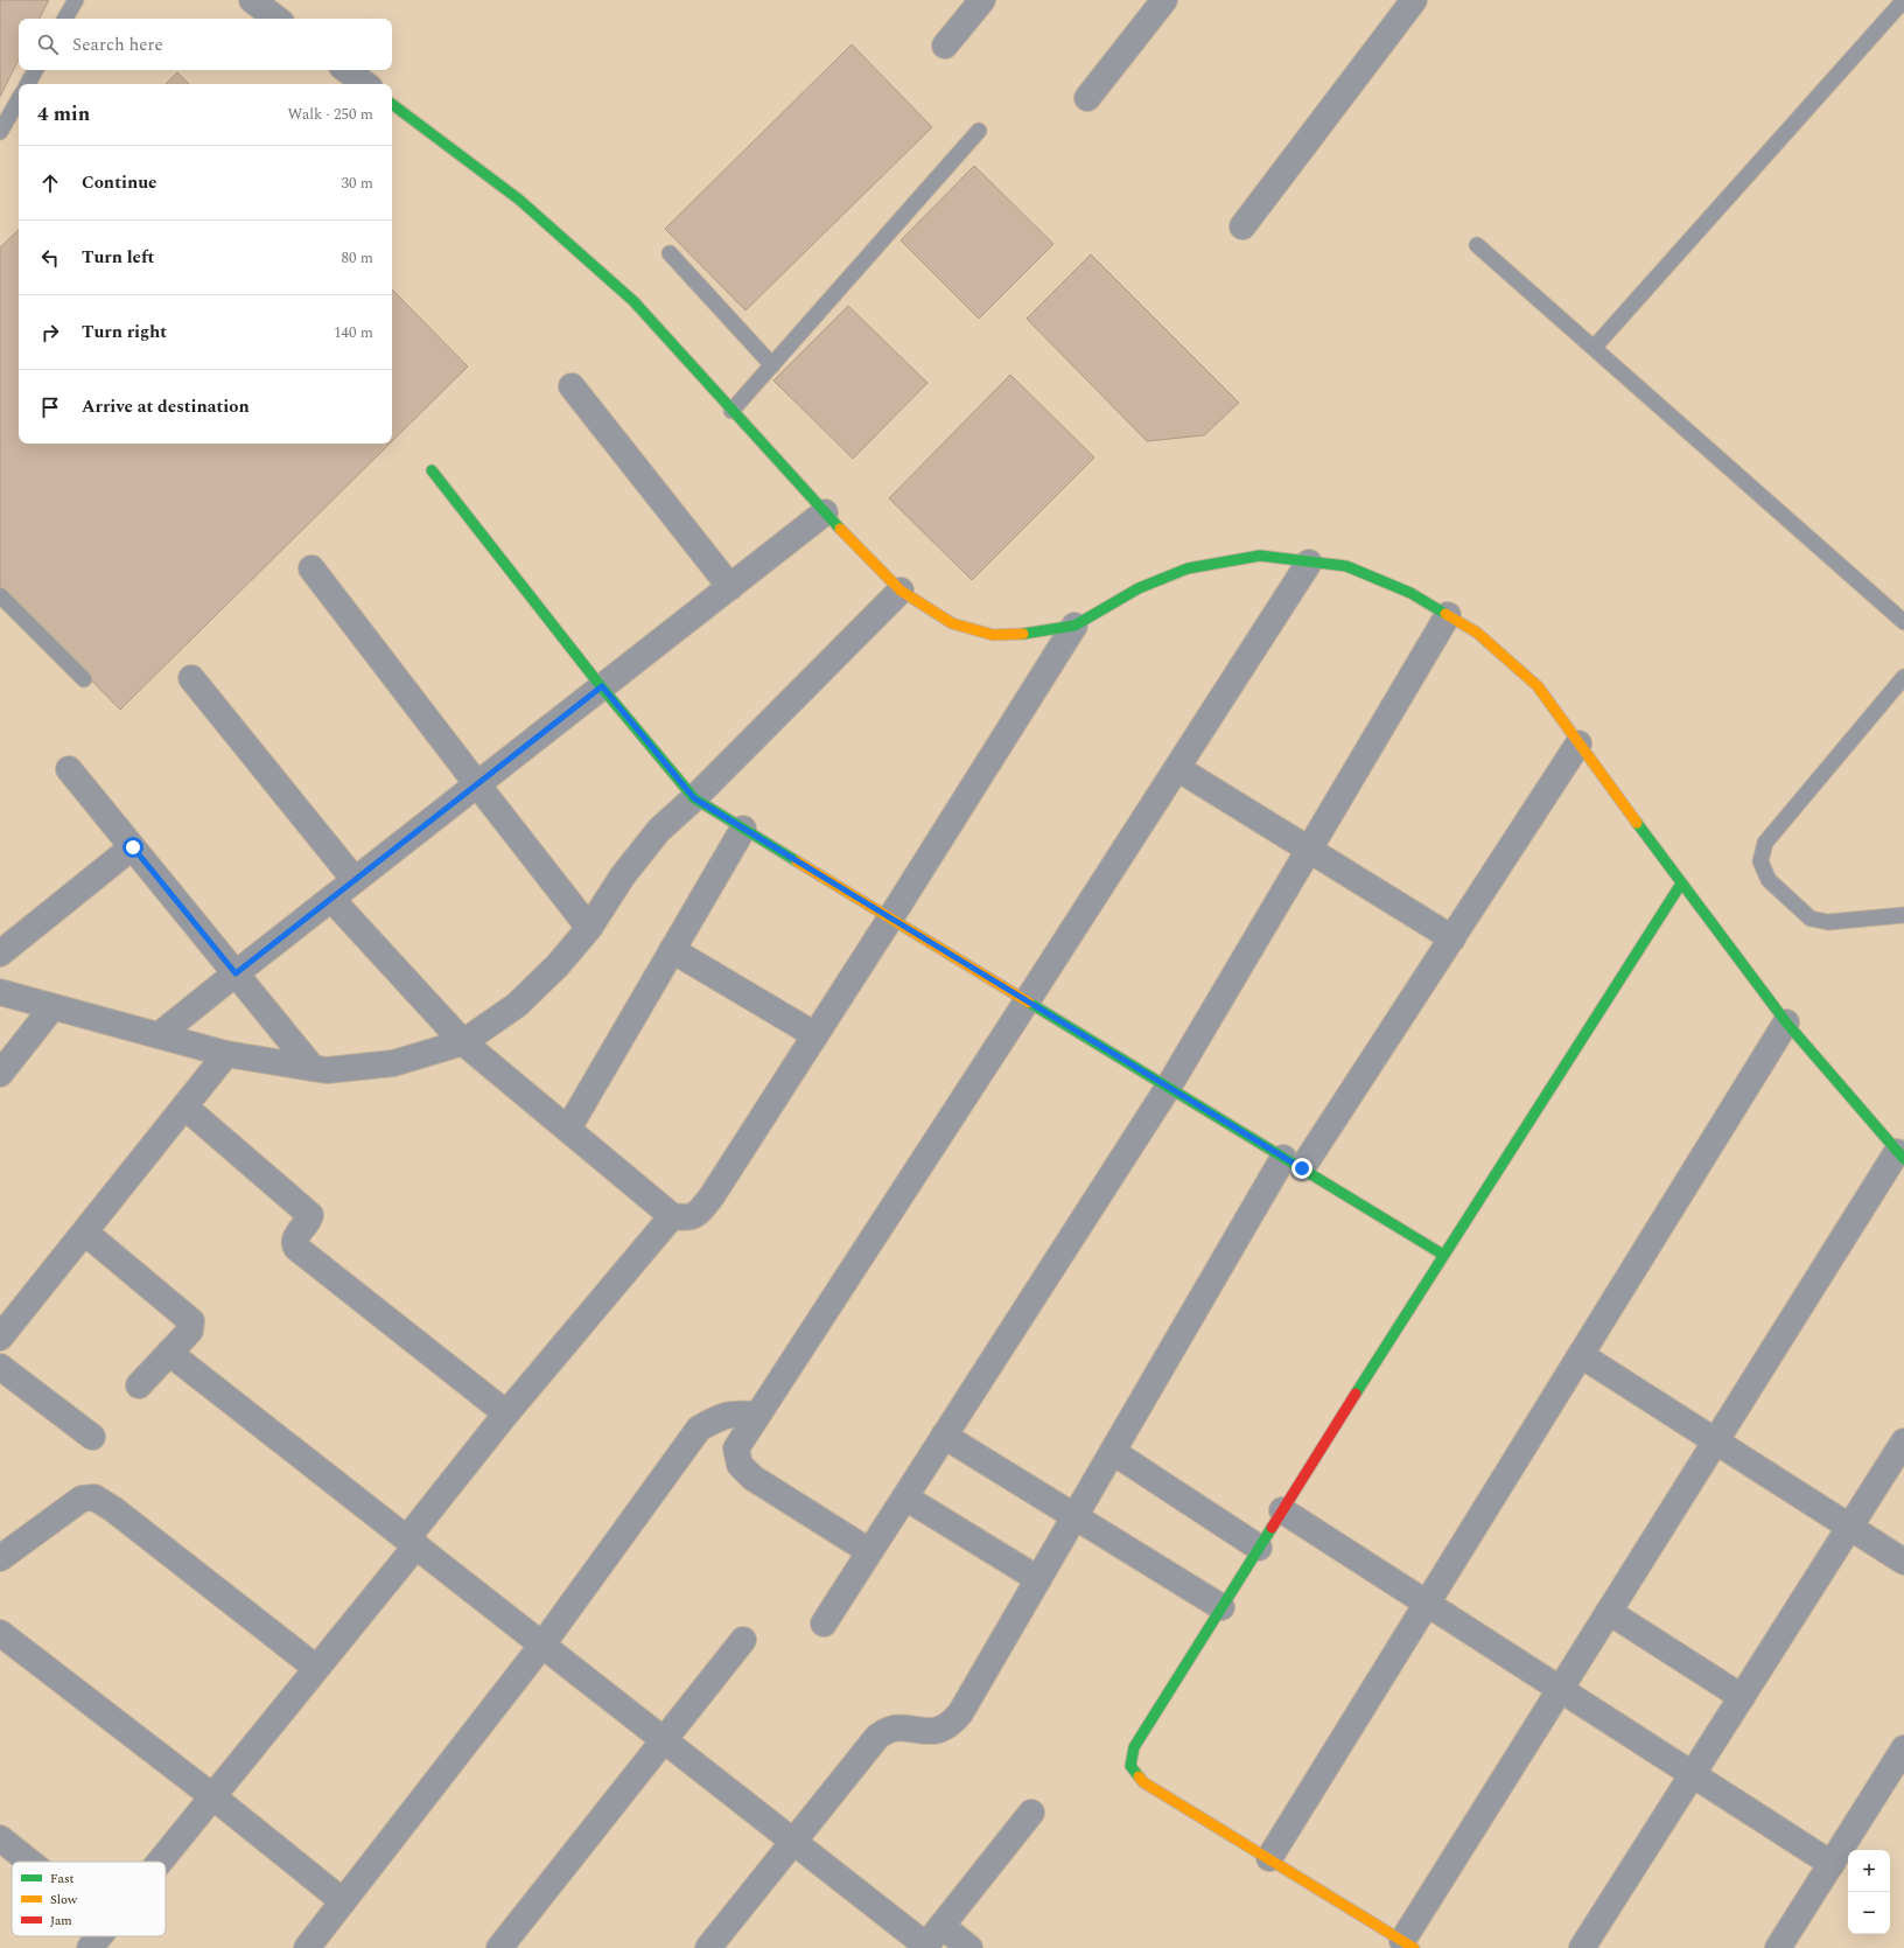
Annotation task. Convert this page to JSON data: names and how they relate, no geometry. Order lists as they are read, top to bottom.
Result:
{
  "legend": ["Fast", "Slow", "Jam"],
  "page": {
    "search": "Search here",
    "heading": ["4 min", "Walk · 250 m"],
    "list": [
      ["Continue", "30 m"],
      ["Turn left", "80 m"],
      ["Turn right", "140 m"],
      "Arrive at destination"
    ],
    "map_buttons": ["+", "−"]
  }
}
